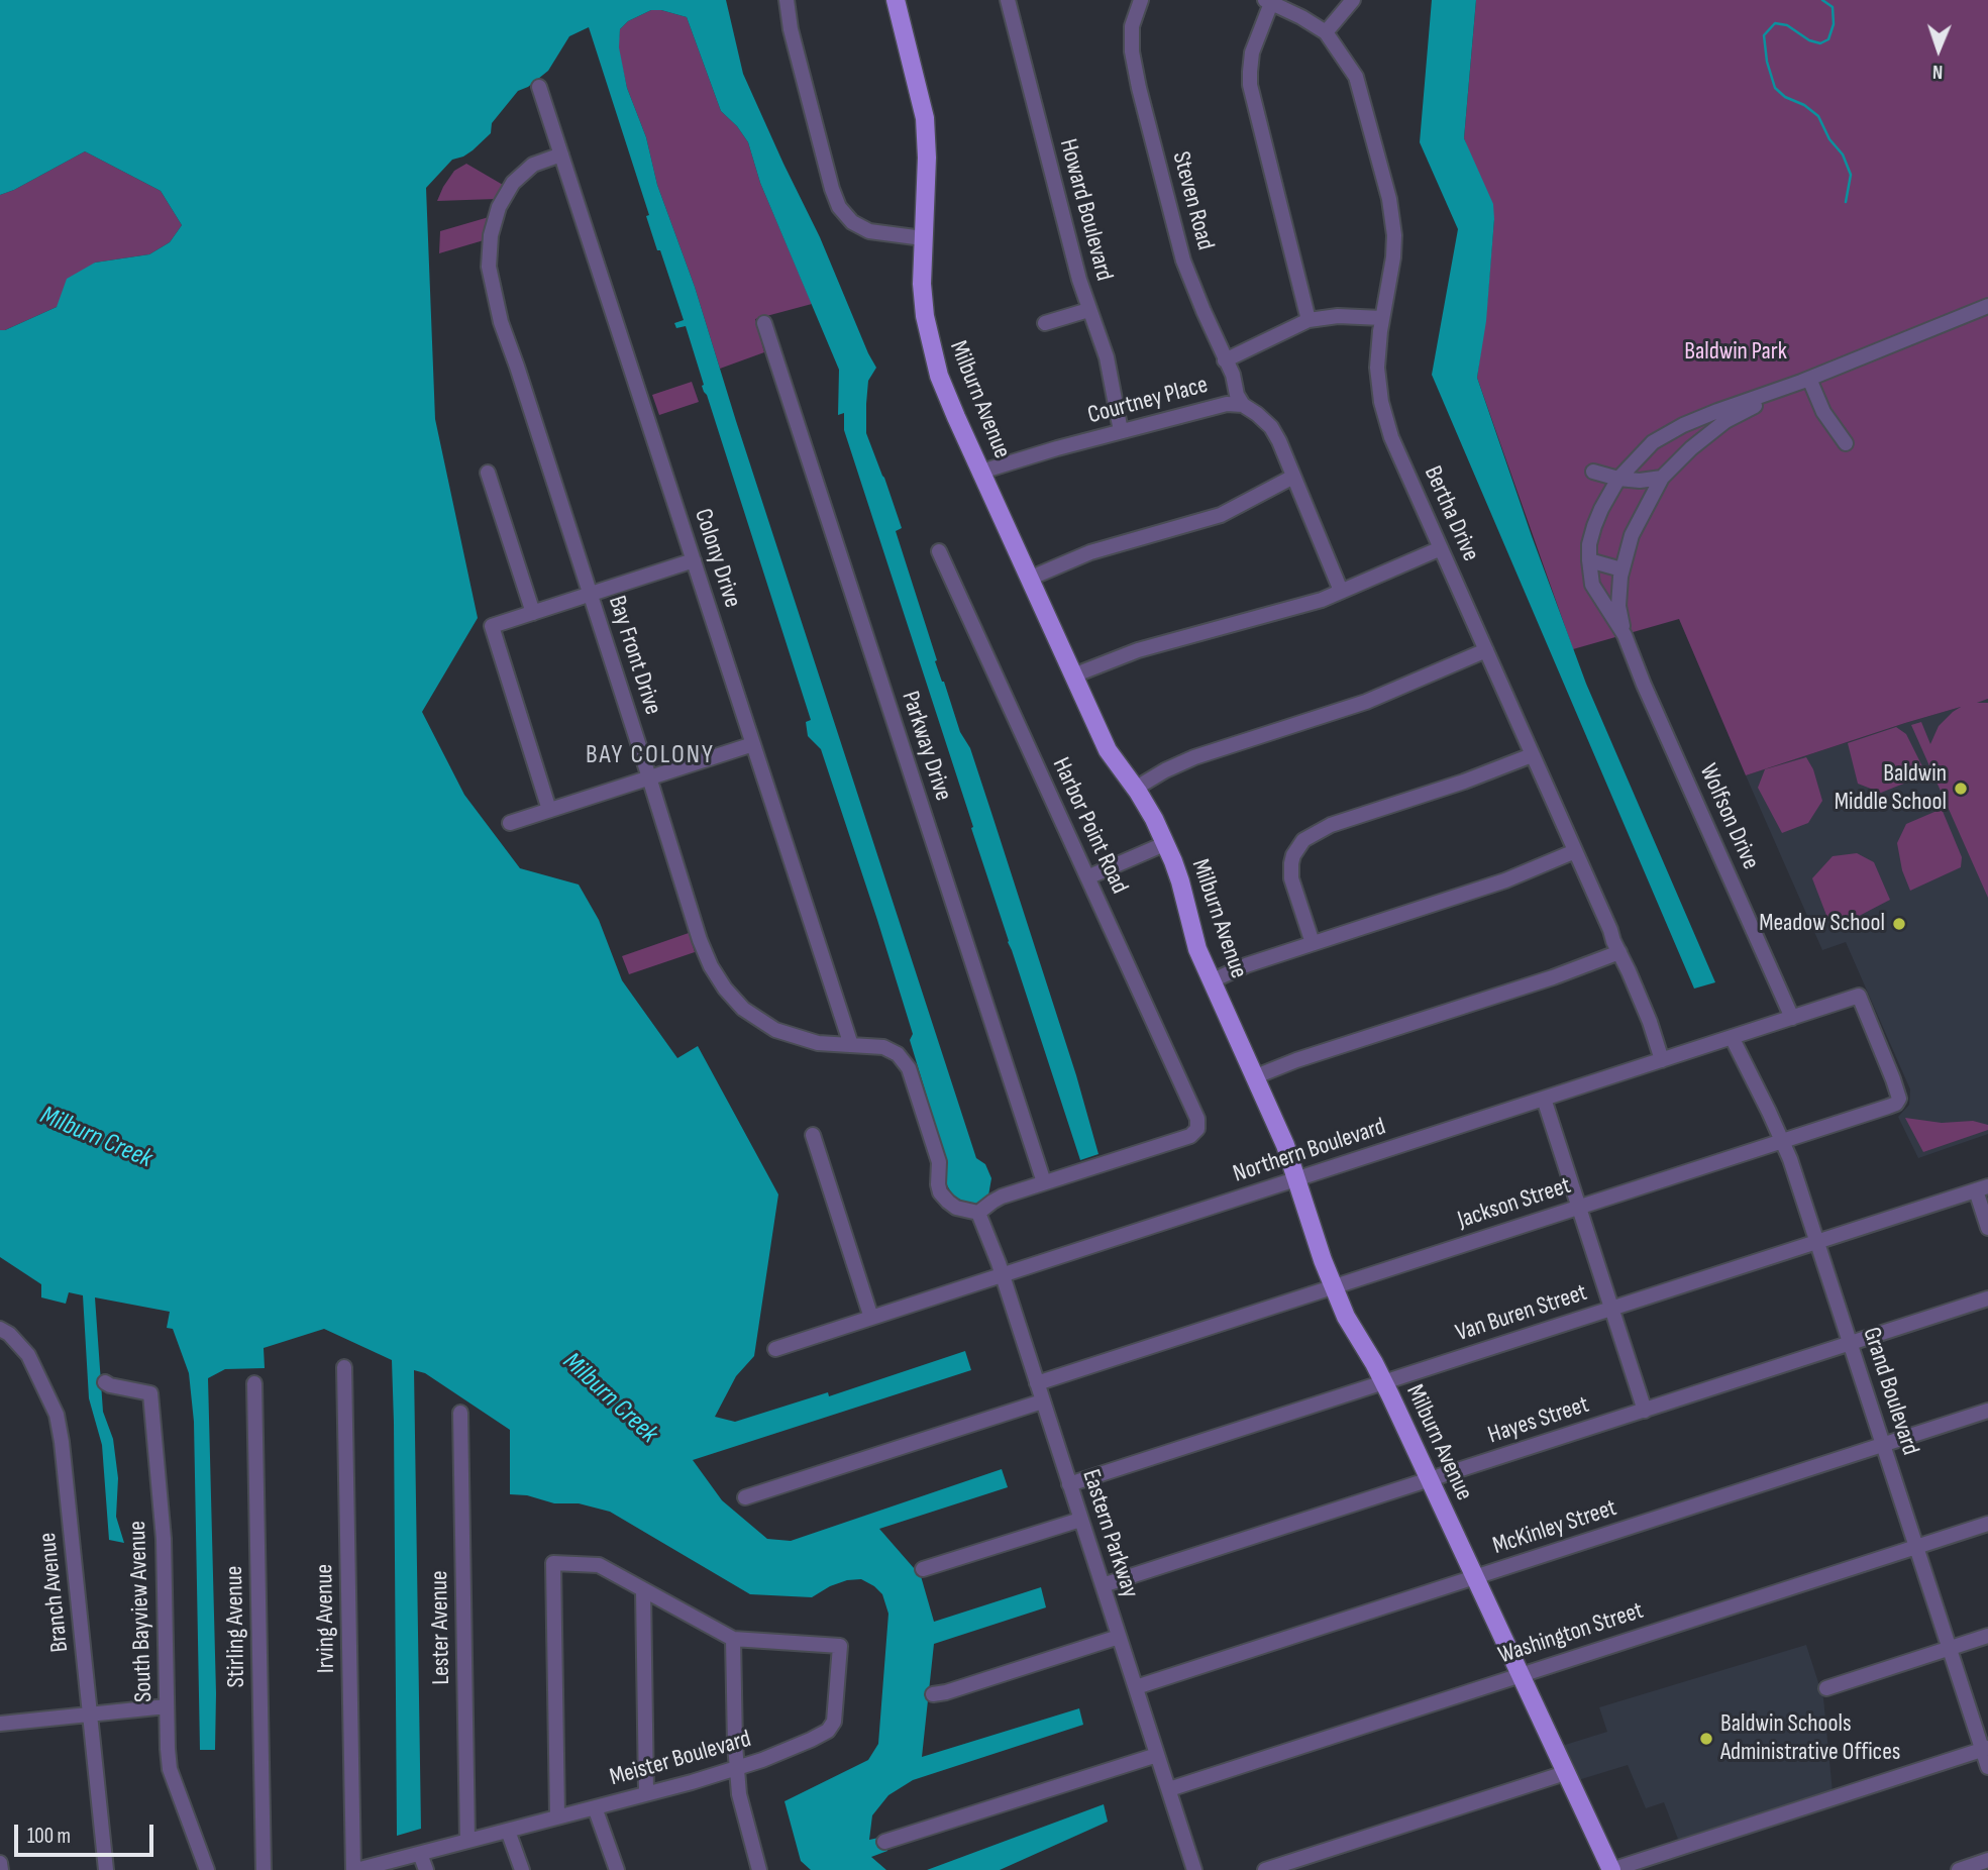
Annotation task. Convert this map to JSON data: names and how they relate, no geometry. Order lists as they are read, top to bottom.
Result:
{
  "streets": {
    "main road": ["Milburn Avenue"],
    "street": [
      "Steven Road",
      "Howard Boulevard",
      "Courtney Place",
      "Bertha Drive",
      "Colony Drive",
      "Bay Front Drive",
      "Parkway Drive",
      "Wolfson Drive",
      "Harbor Point Road",
      "Northern Boulevard",
      "Jackson Street",
      "Van Buren Street",
      "Grand Boulevard",
      "Hayes Street",
      "McKinley Street",
      "Eastern Parkway",
      "Branch Avenue",
      "South Bayview Avenue",
      "Irving Avenue",
      "Stirling Avenue",
      "Lester Avenue",
      "Washington Street",
      "Meister Boulevard"
    ]
  },
  "crossings": [
    ["Steven Road", "Courtney Place"],
    ["Howard Boulevard", "Courtney Place"],
    ["Milburn Avenue", "Courtney Place"],
    ["Milburn Avenue", "Northern Boulevard"],
    ["Milburn Avenue", "Jackson Street"],
    ["Milburn Avenue", "Van Buren Street"],
    ["Milburn Avenue", "Hayes Street"],
    ["Milburn Avenue", "McKinley Street"],
    ["Milburn Avenue", "Washington Street"],
    ["Bertha Drive", "Northern Boulevard"],
    ["Colony Drive", "Bay Front Drive"],
    ["Bay Front Drive", "Eastern Parkway"],
    ["Parkway Drive", "Harbor Point Road"],
    ["Wolfson Drive", "Northern Boulevard"],
    ["Northern Boulevard", "Jackson Street"],
    ["Northern Boulevard", "Grand Boulevard"],
    ["Northern Boulevard", "Eastern Parkway"],
    ["Jackson Street", "Grand Boulevard"],
    ["Jackson Street", "Eastern Parkway"],
    ["Van Buren Street", "Grand Boulevard"],
    ["Van Buren Street", "Eastern Parkway"],
    ["Grand Boulevard", "Hayes Street"],
    ["Grand Boulevard", "McKinley Street"],
    ["Grand Boulevard", "Washington Street"],
    ["Hayes Street", "Eastern Parkway"],
    ["McKinley Street", "Eastern Parkway"],
    ["Eastern Parkway", "Washington Street"],
    ["Irving Avenue", "Meister Boulevard"],
    ["Lester Avenue", "Meister Boulevard"]
  ],
  "districts": ["BAY COLONY"],
  "water": ["Milburn Creek"],
  "parks": ["Baldwin Park"],
  "places": ["Baldwin Middle School", "Meadow School", "Baldwin Schools Administrative Offices"],
  "scale_bar": "100 m",
  "north": "bottom"
}
